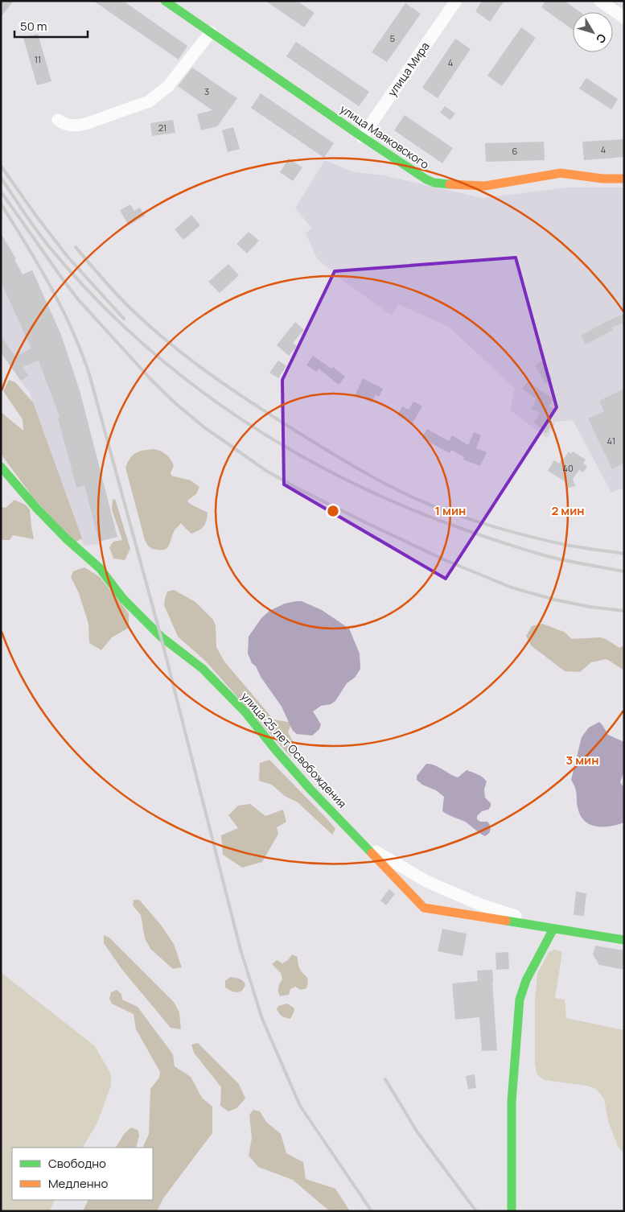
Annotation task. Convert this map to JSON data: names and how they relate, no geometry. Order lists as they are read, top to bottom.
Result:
{
  "streets": {
    "street": ["улица Мира", "улица Маяковского", "улица 25 лет Освобождения"]
  },
  "crossings": [
    ["улица Мира", "улица Маяковского"]
  ],
  "house_numbers": [
    "5",
    "11",
    "4",
    "3",
    "21",
    "4",
    "6",
    "41",
    "40"
  ],
  "legend": ["Свободно", "Медленно"],
  "scale_bar": "50 m",
  "north": "bottom right",
  "rings": ["1 мин", "2 мин", "3 мин"]
}
